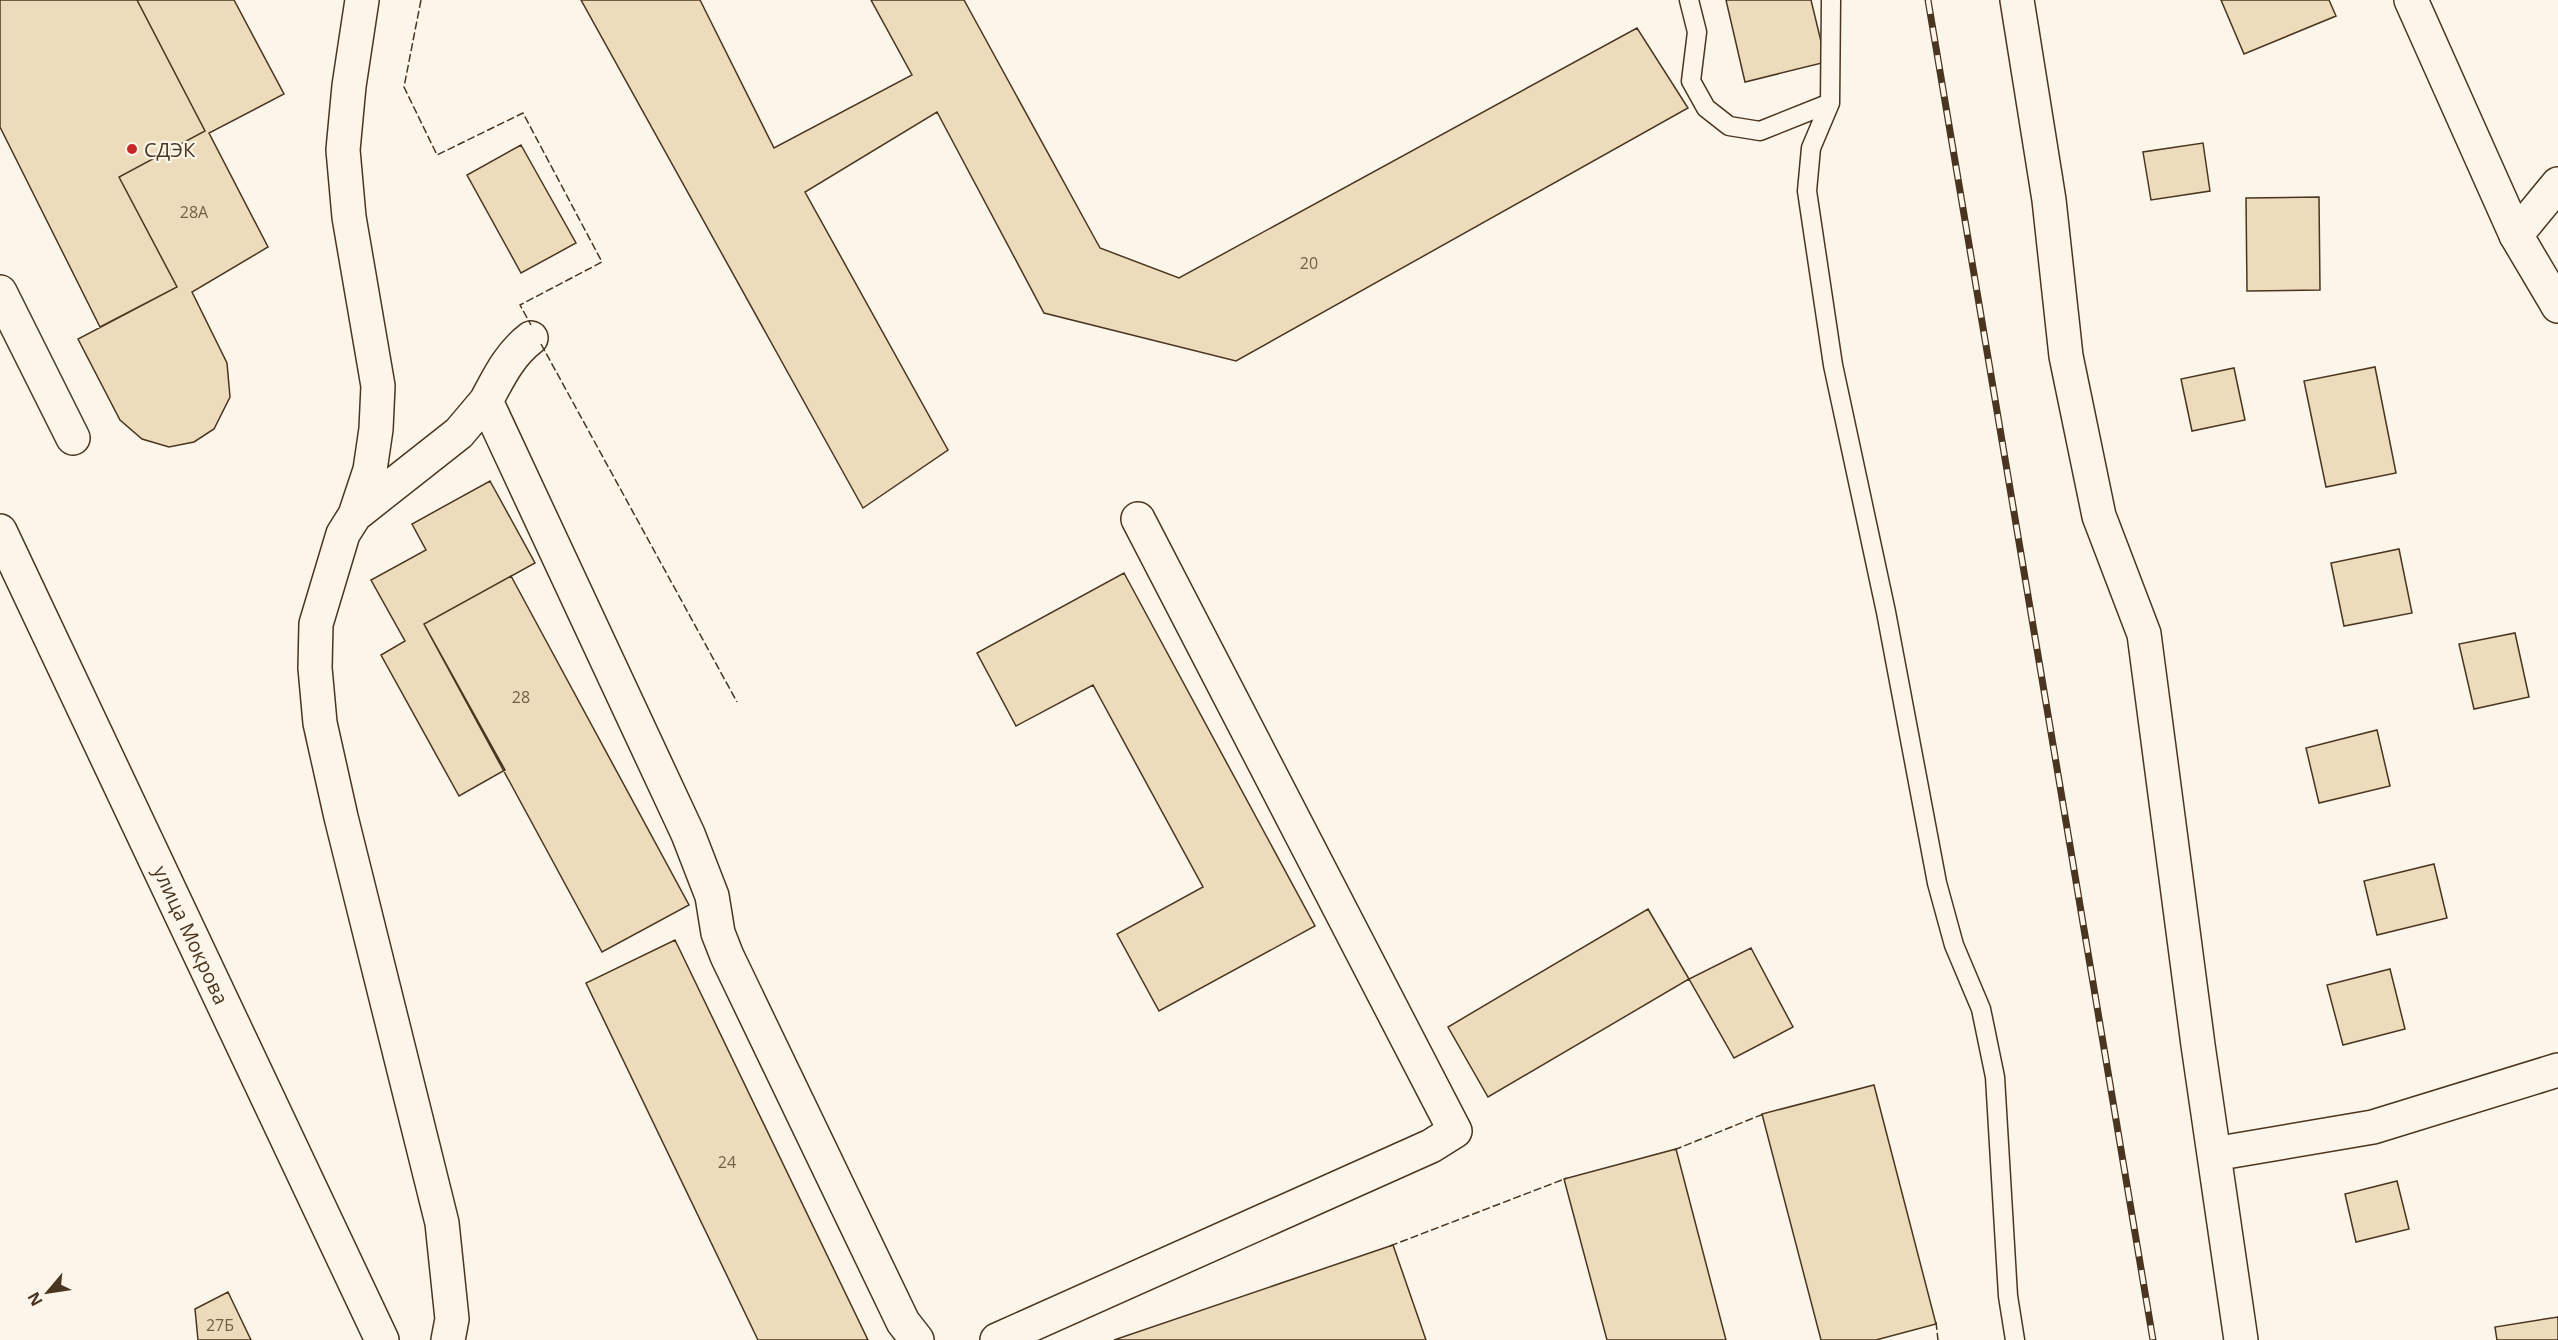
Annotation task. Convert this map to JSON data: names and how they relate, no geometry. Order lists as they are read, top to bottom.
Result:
{
  "streets": {
    "street": ["улица Мокрова"]
  },
  "places": ["СДЭК"],
  "house_numbers": [
    "28А",
    "20",
    "28",
    "24",
    "27Б"
  ],
  "north": "bottom left"
}
